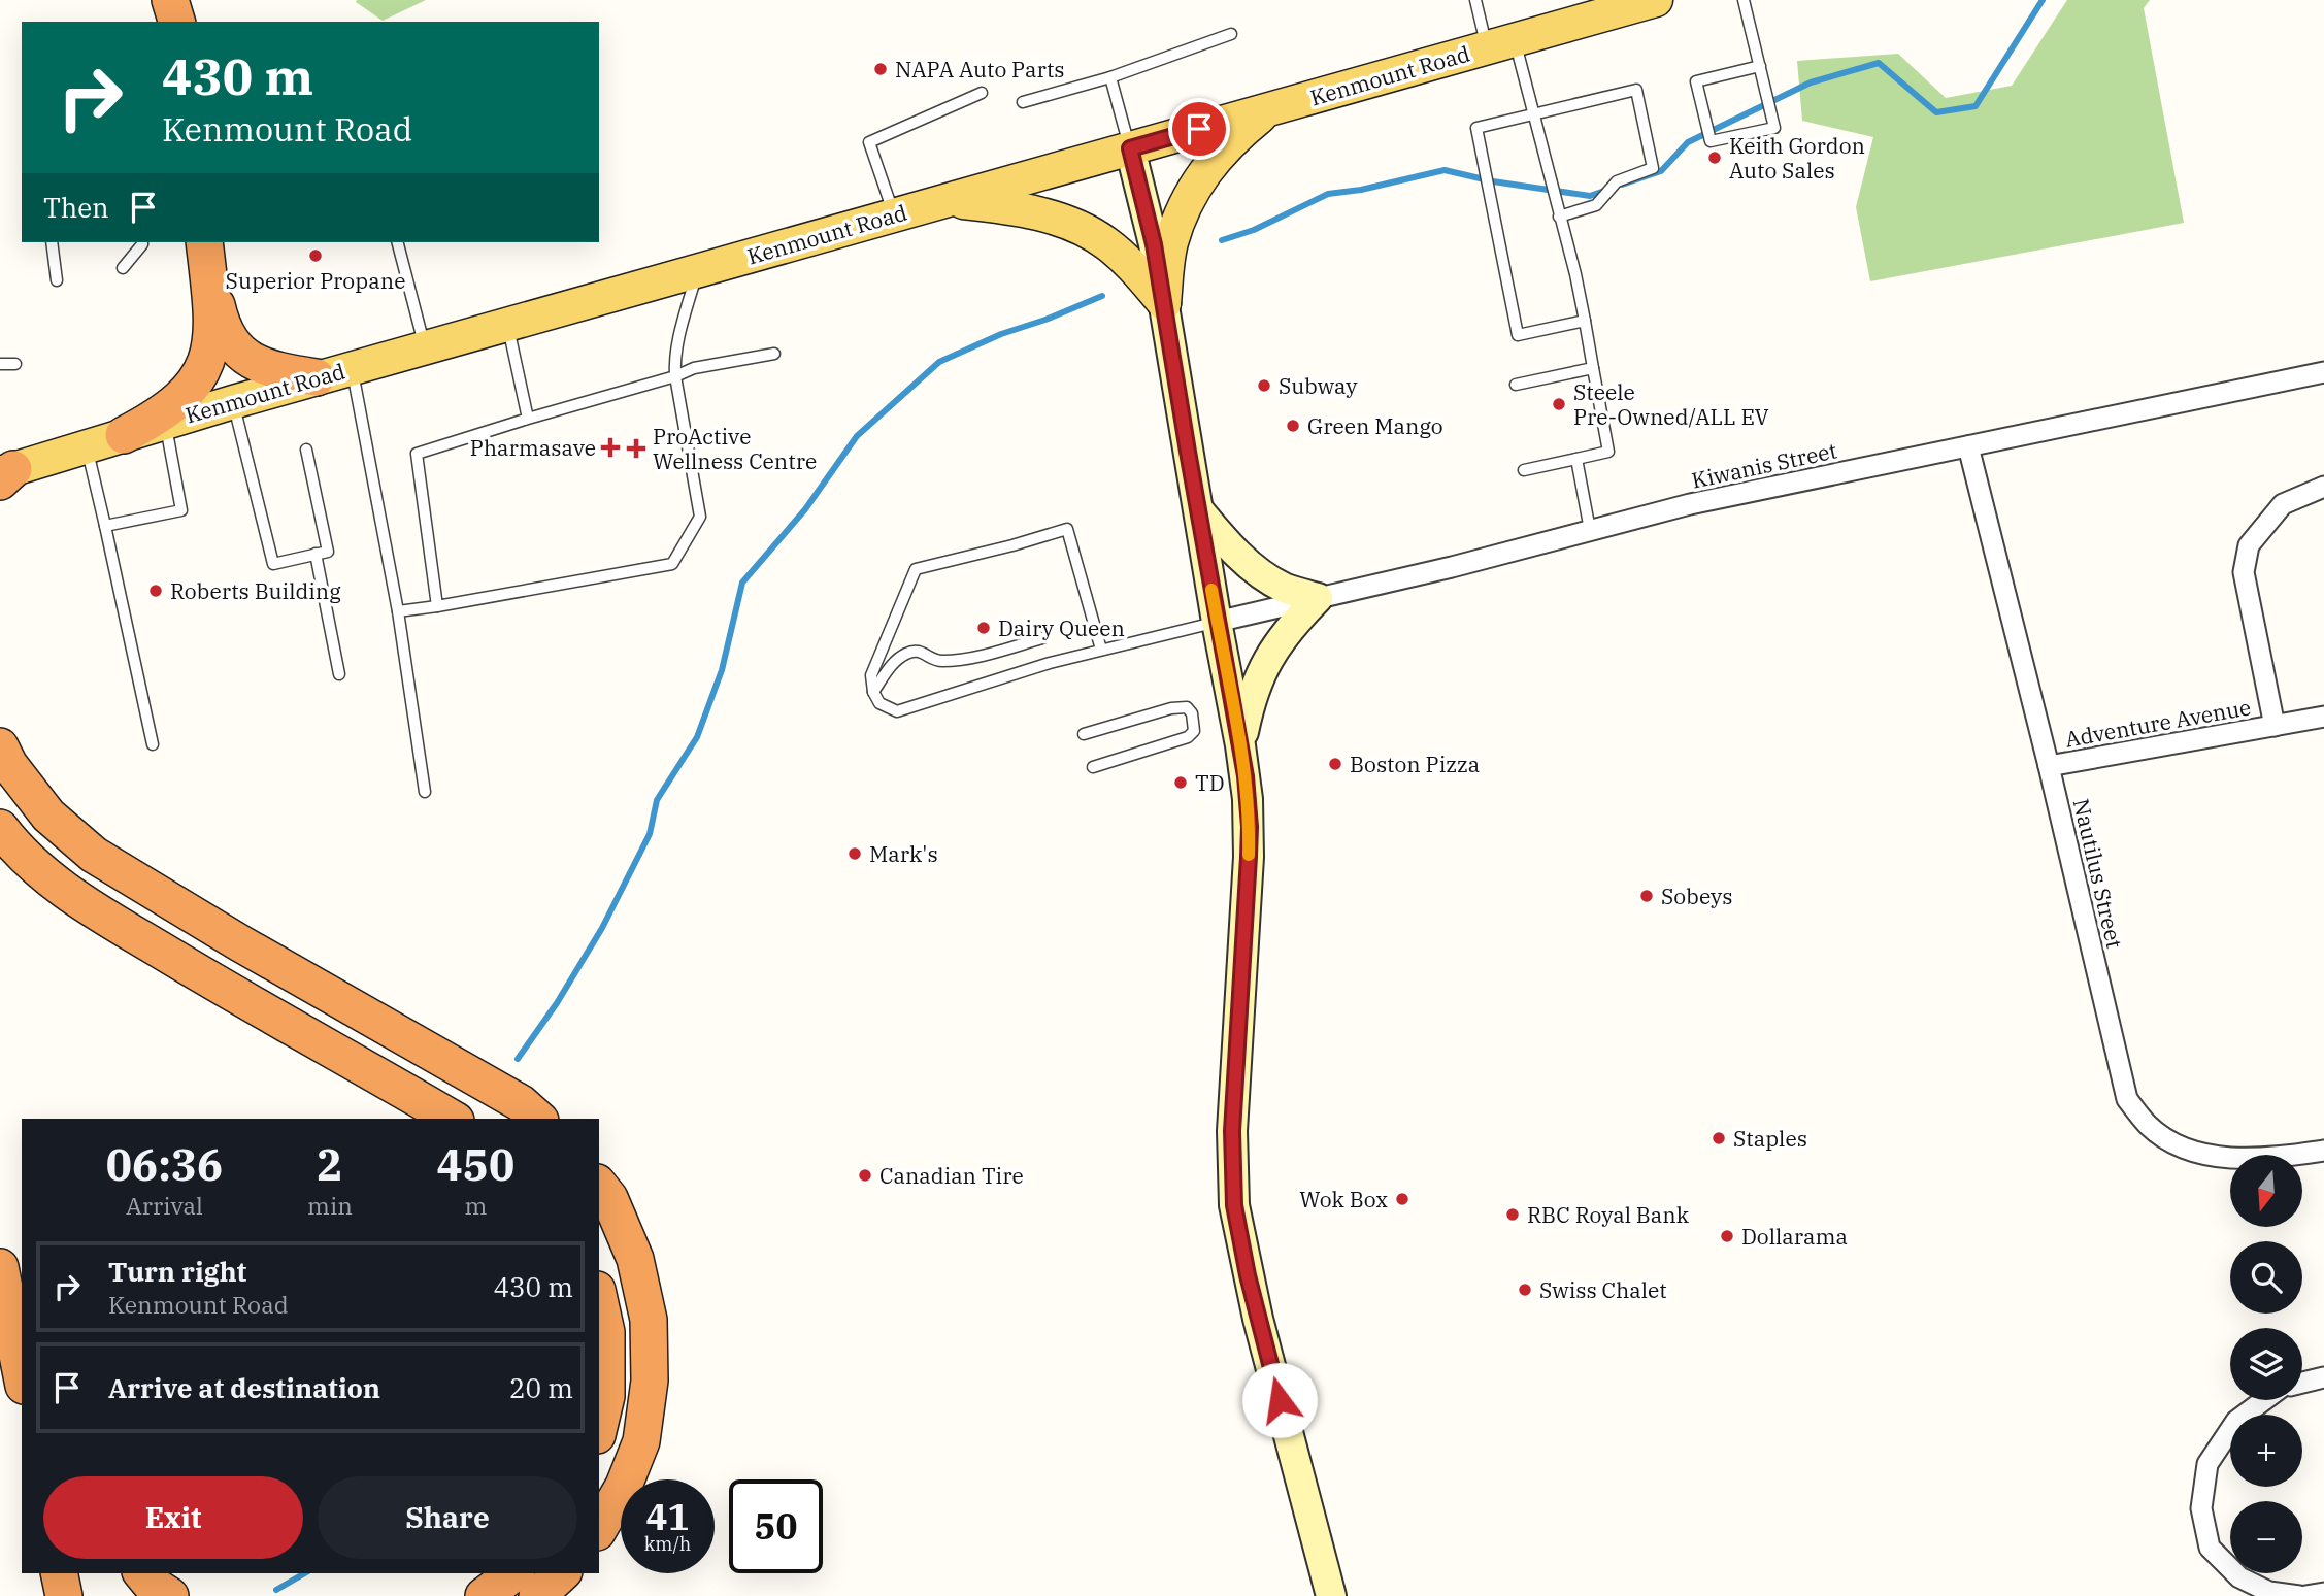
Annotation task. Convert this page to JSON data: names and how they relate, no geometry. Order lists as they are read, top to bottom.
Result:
{
  "streets": {
    "main road": ["Kenmount Road"],
    "street": ["Kiwanis Street", "Adventure Avenue", "Nautilus Street"]
  },
  "crossings": [
    ["Kiwanis Street", "Nautilus Street"],
    ["Adventure Avenue", "Nautilus Street"]
  ],
  "places": {
    "other": [
      "NAPA Auto Parts",
      "Keith Gordon Auto Sales",
      "Superior Propane",
      "Subway",
      "Steele Pre-Owned/ALL EV",
      "Green Mango",
      "Roberts Building",
      "Dairy Queen",
      "Boston Pizza",
      "TD",
      "Mark's",
      "Sobeys",
      "Staples",
      "Canadian Tire",
      "Wok Box",
      "RBC Royal Bank",
      "Dollarama",
      "Swiss Chalet"
    ],
    "health": ["Pharmasave", "ProActive Wellness Centre"]
  },
  "north": "bottom",
  "page": {
    "turn": ["430 m", "Kenmount Road"],
    "then": "Then",
    "eta": [
      "06:36",
      "Arrival",
      "2",
      "min",
      "450",
      "m"
    ],
    "map_buttons": ["+", "−"],
    "list": [
      {
        "name": "Turn right",
        "note": "Kenmount Road",
        "value": "430 m"
      },
      {
        "name": "Arrive at destination",
        "value": "20 m"
      }
    ],
    "buttons": ["Exit", "Share"],
    "speed": "41 km/h",
    "limit": "50"
  }
}
